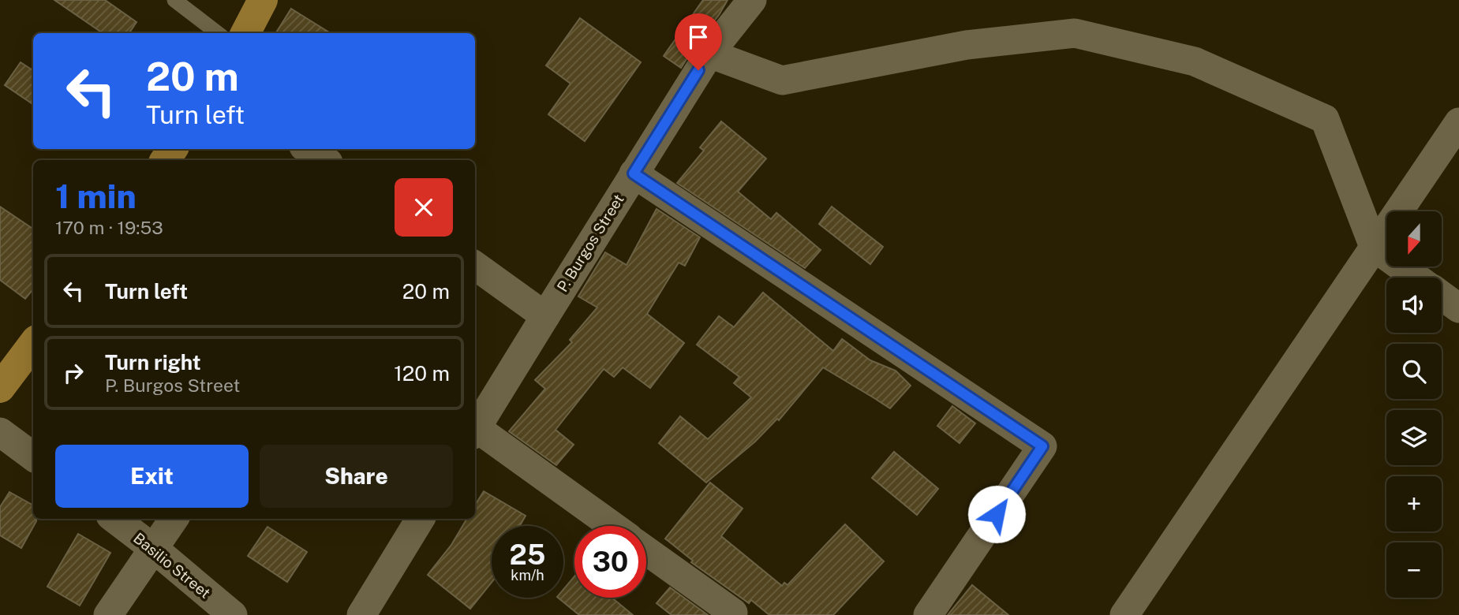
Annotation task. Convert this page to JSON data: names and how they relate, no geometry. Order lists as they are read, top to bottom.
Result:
{
  "streets": {
    "street": ["P. Burgos Street", "Basilio Street"]
  },
  "north": "bottom",
  "page": {
    "turn": ["20 m", "Turn left"],
    "heading": ["1 min", "170 m · 19:53"],
    "map_buttons": ["+", "−"],
    "list": [
      {
        "name": "Turn left",
        "value": "20 m"
      },
      {
        "name": "Turn right",
        "note": "P. Burgos Street",
        "value": "120 m"
      }
    ],
    "buttons": ["Exit", "Share"],
    "speed": "25 km/h",
    "limit": "30"
  }
}
